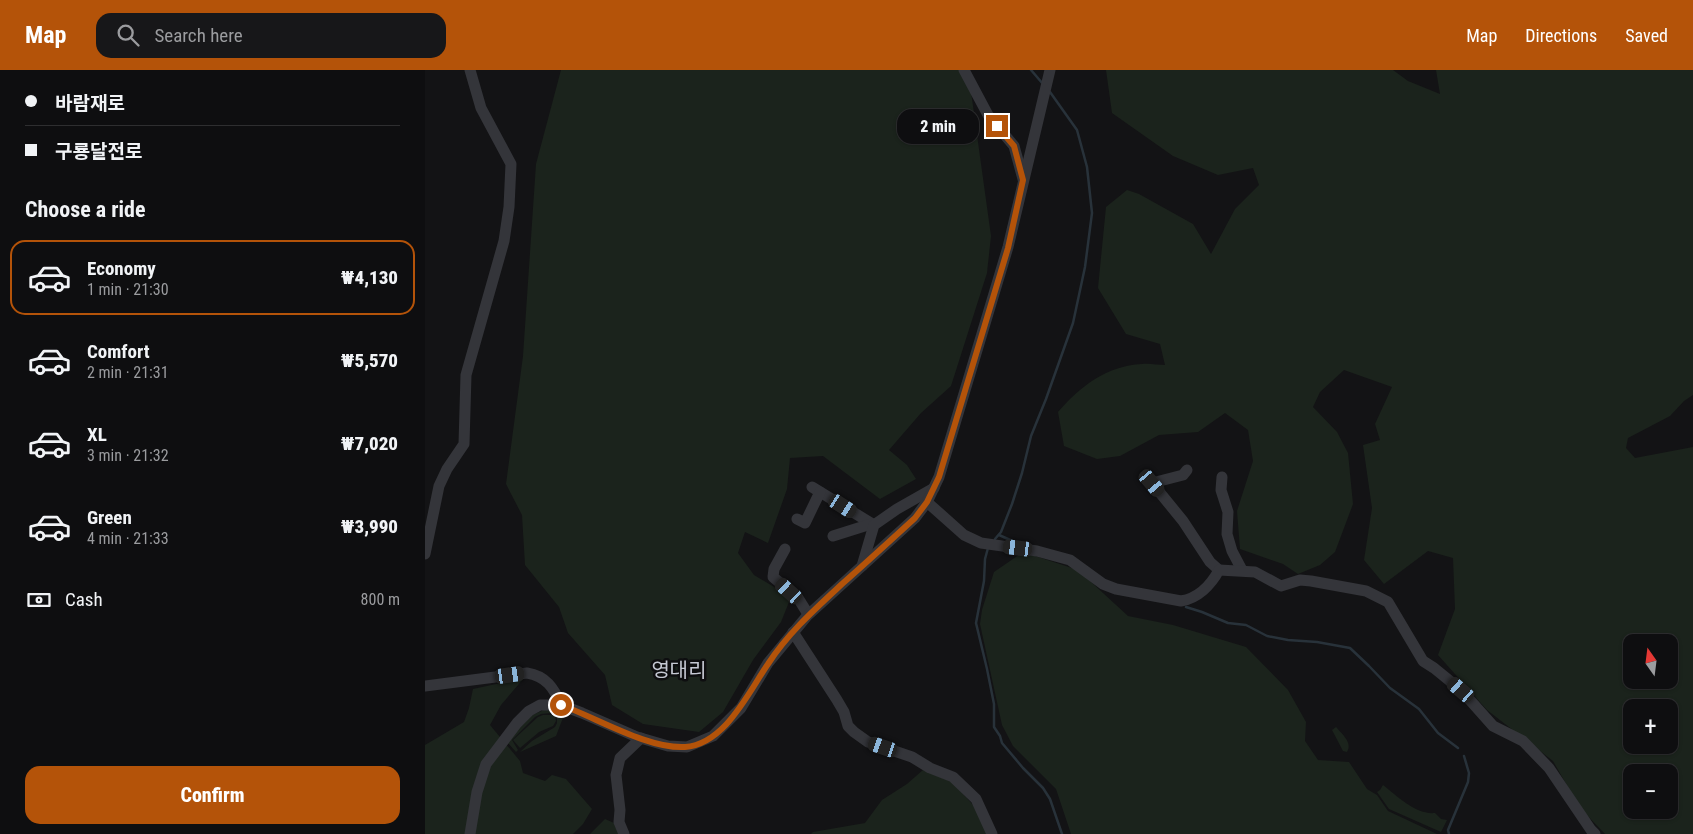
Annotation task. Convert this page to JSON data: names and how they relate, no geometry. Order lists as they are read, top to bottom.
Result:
{
  "districts": ["영대리"],
  "north": "top",
  "page": {
    "header": "Map",
    "search": "Search here",
    "nav": ["Map", "Directions", "Saved"],
    "banner": ["바람재로", "구룡달전로"],
    "bubble": "2 min",
    "heading": "Choose a ride",
    "list": [
      {
        "name": "Economy",
        "note": "1 min · 21:30",
        "value": "₩4,130"
      },
      {
        "name": "Comfort",
        "note": "2 min · 21:31",
        "value": "₩5,570"
      },
      {
        "name": "XL",
        "note": "3 min · 21:32",
        "value": "₩7,020"
      },
      {
        "name": "Green",
        "note": "4 min · 21:33",
        "value": "₩3,990"
      }
    ],
    "pay": ["Cash", "800 m"],
    "map_buttons": ["+", "−"],
    "buttons": "Confirm"
  }
}
